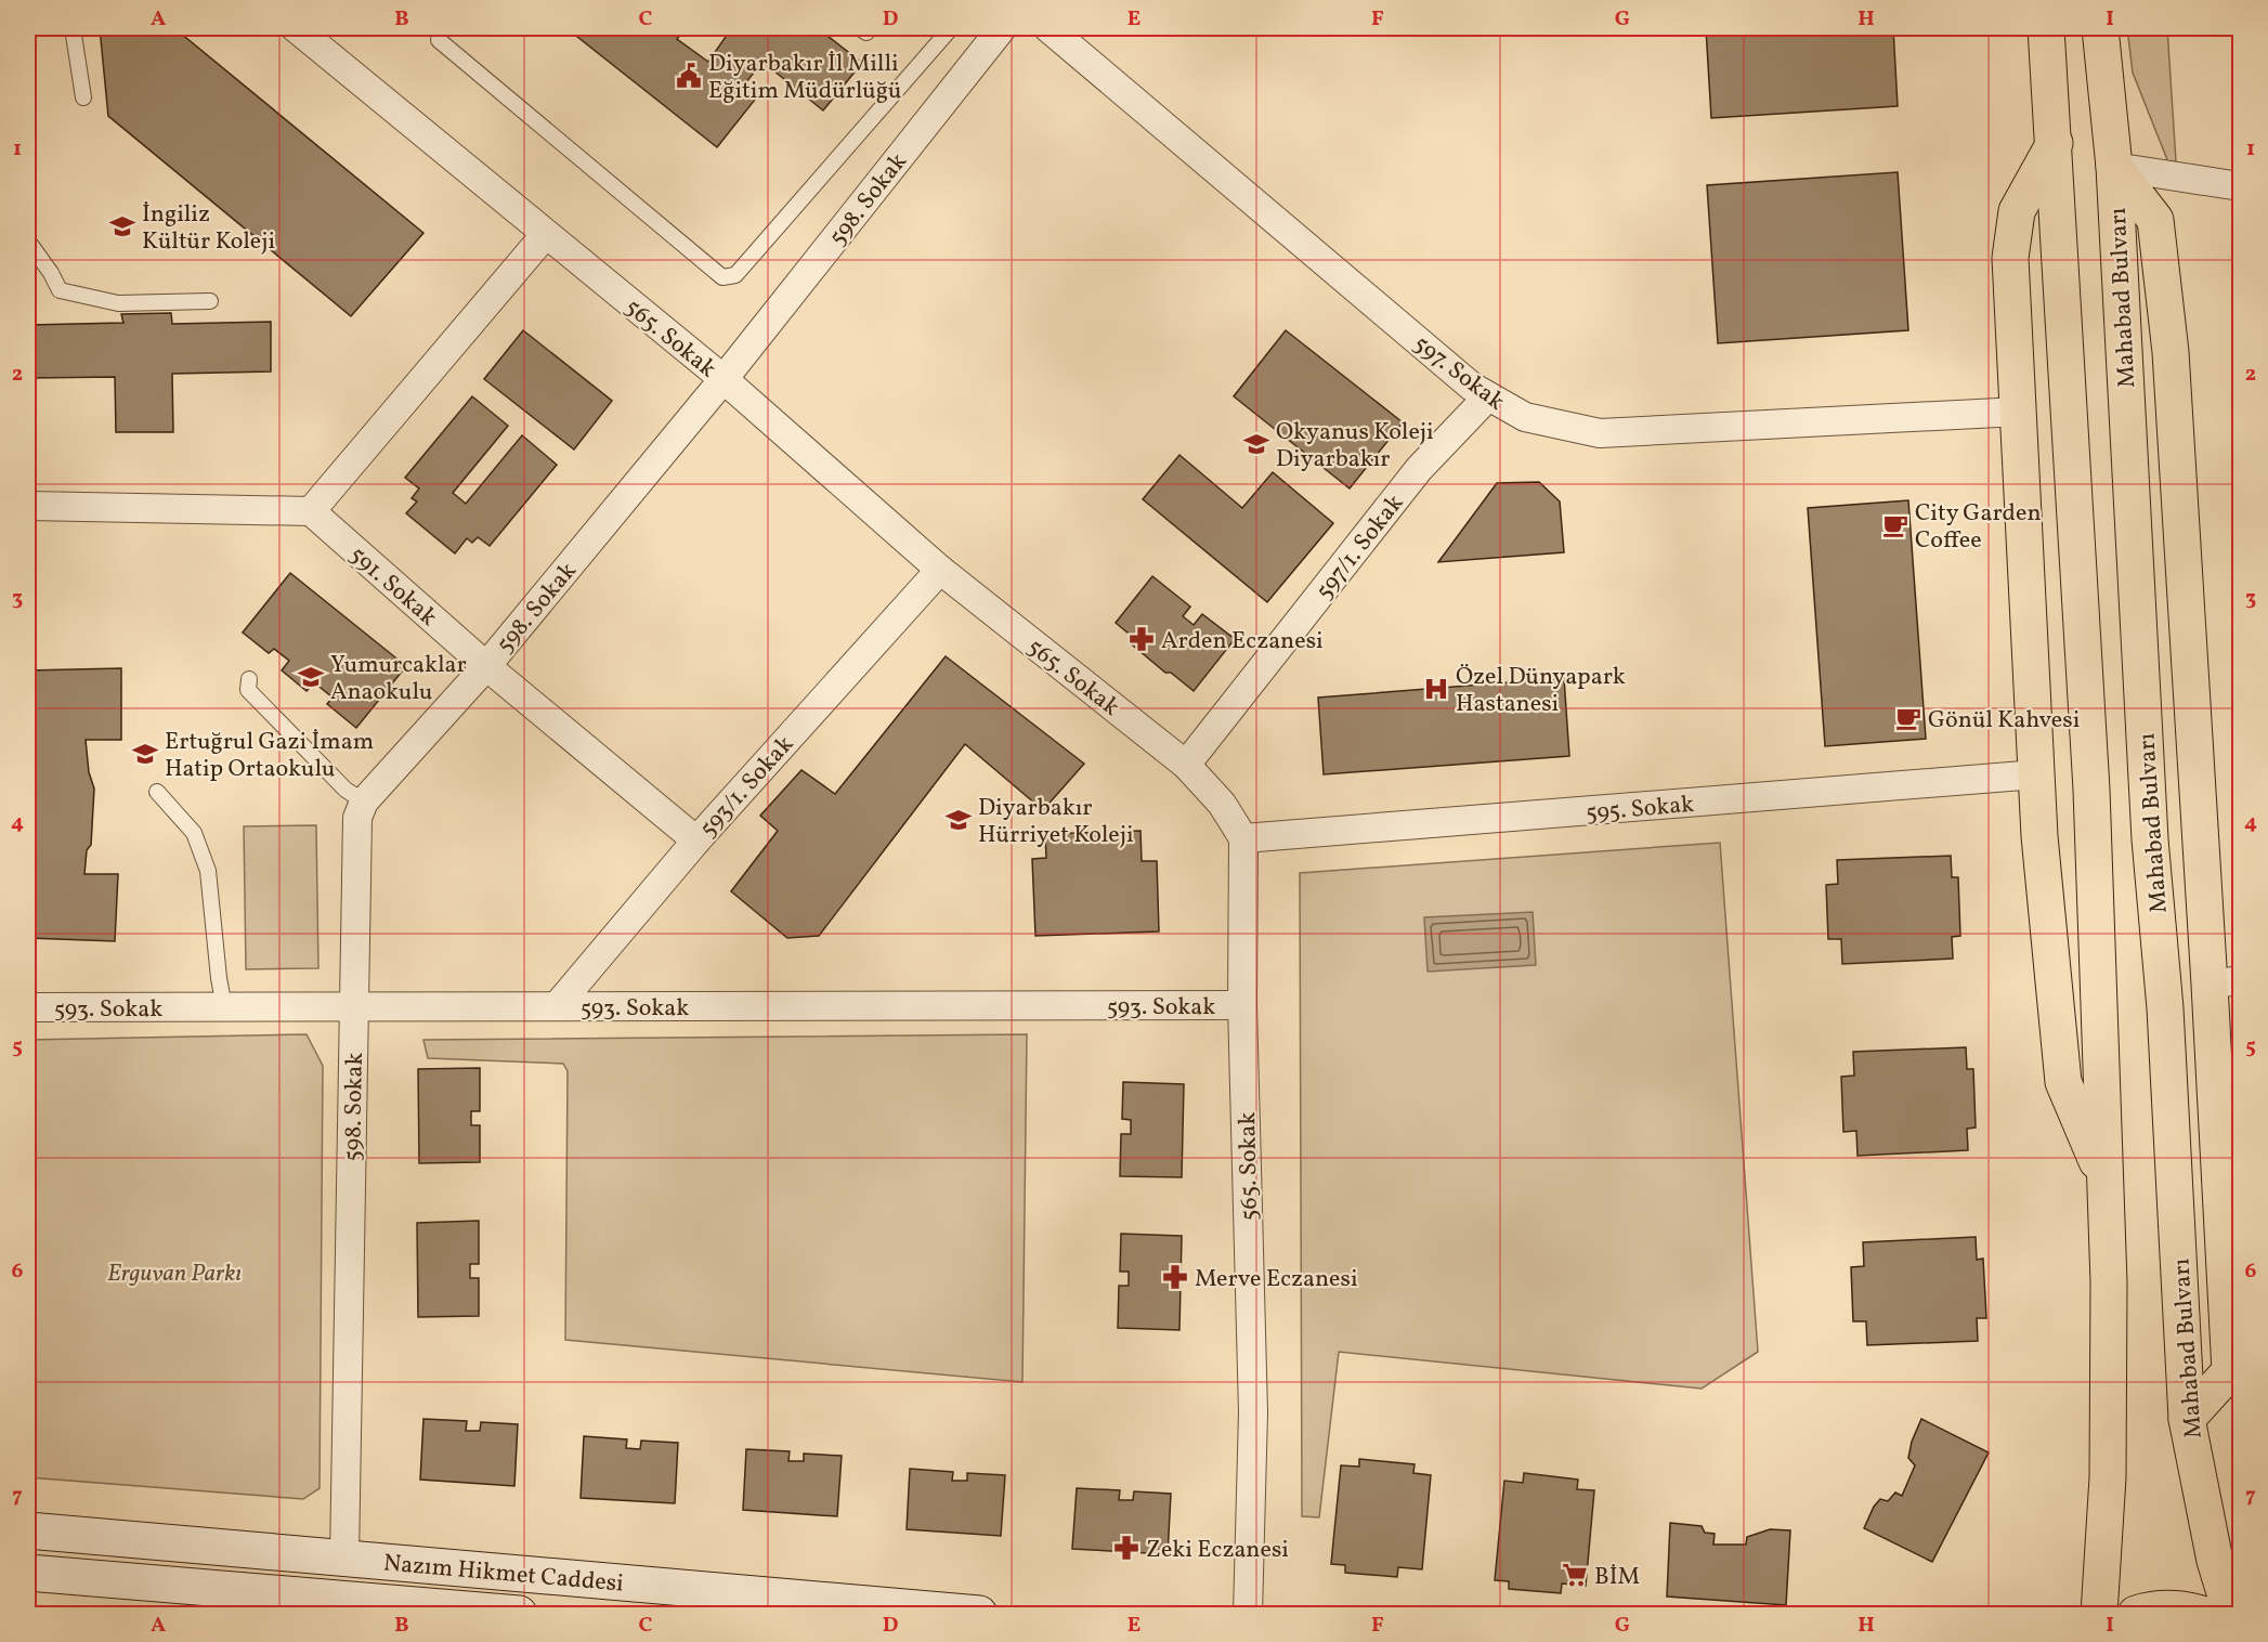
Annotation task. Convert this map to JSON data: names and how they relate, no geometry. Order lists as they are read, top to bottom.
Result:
{
  "streets": {
    "main road": ["Mahabad Bulvarı", "Nazım Hikmet Caddesi"],
    "street": [
      "598. Sokak",
      "565. Sokak",
      "597. Sokak",
      "597/1. Sokak",
      "591. Sokak",
      "593/1. Sokak",
      "595. Sokak",
      "593. Sokak"
    ]
  },
  "crossings": [
    ["598. Sokak", "565. Sokak"],
    ["598. Sokak", "591. Sokak"],
    ["598. Sokak", "593. Sokak"],
    ["598. Sokak", "Nazım Hikmet Caddesi"],
    ["565. Sokak", "597/1. Sokak"],
    ["565. Sokak", "593/1. Sokak"],
    ["565. Sokak", "595. Sokak"],
    ["565. Sokak", "593. Sokak"],
    ["597. Sokak", "597/1. Sokak"],
    ["591. Sokak", "593/1. Sokak"],
    ["593/1. Sokak", "593. Sokak"]
  ],
  "parks": ["Erguvan Parkı"],
  "places": {
    "public building": ["Diyarbakır İl Milli Eğitim Müdürlüğü"],
    "school or university": [
      "İngiliz Kültür Koleji",
      "Okyanus Koleji Diyarbakır",
      "Yumurcaklar Anaokulu",
      "Ertuğrul Gazi İmam Hatip Ortaokulu",
      "Diyarbakır Hürriyet Koleji"
    ],
    "cafe": ["City Garden Coffee", "Gönül Kahvesi"],
    "pharmacy": ["Arden Eczanesi", "Merve Eczanesi", "Zeki Eczanesi"],
    "hospital": ["Özel Dünyapark Hastanesi"],
    "supermarket": ["BİM"]
  },
  "grid": {
    "columns": [
      "A",
      "B",
      "C",
      "D",
      "E",
      "F",
      "G",
      "H",
      "I"
    ],
    "rows": [
      "1",
      "2",
      "3",
      "4",
      "5",
      "6",
      "7"
    ]
  }
}
